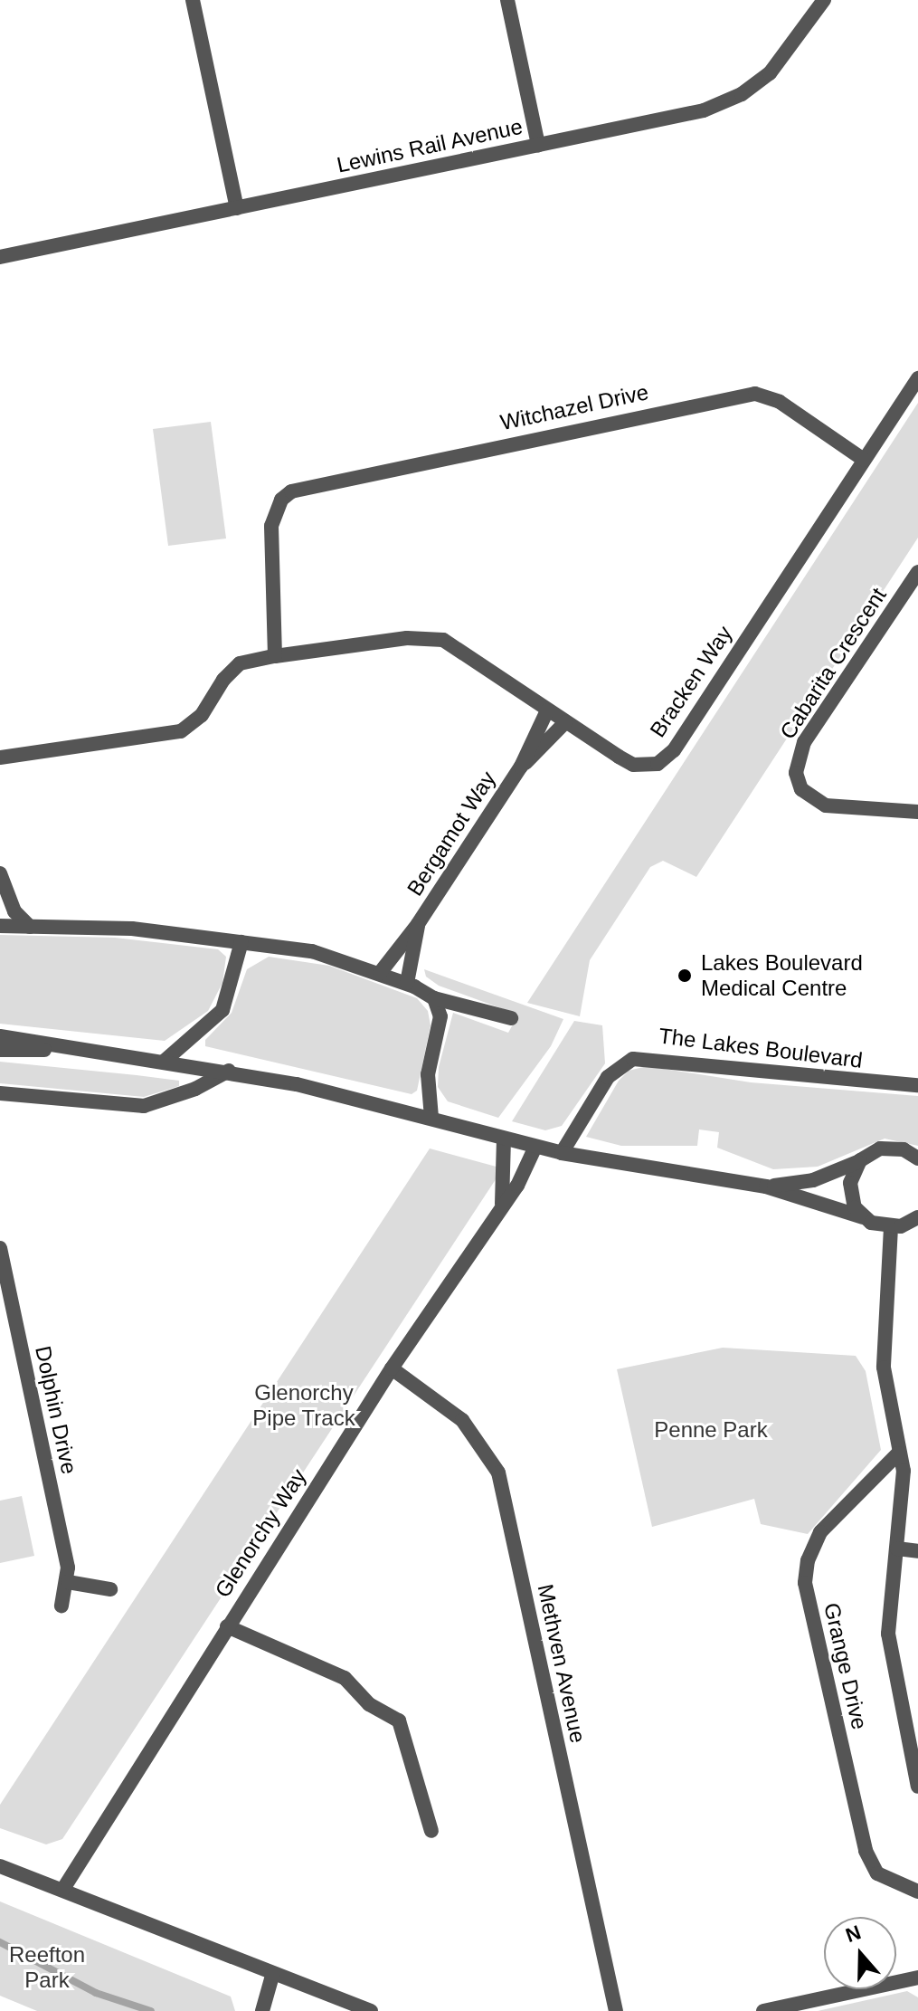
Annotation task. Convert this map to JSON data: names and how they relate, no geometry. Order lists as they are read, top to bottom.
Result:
{
  "streets": {
    "street": [
      "Lewins Rail Avenue",
      "Witchazel Drive",
      "Cabarita Crescent",
      "Bracken Way",
      "Bergamot Way",
      "The Lakes Boulevard",
      "Dolphin Drive",
      "Glenorchy Way",
      "Methven Avenue",
      "Grange Drive"
    ]
  },
  "crossings": [
    ["Witchazel Drive", "Bracken Way"],
    ["Bracken Way", "Bergamot Way"],
    ["Glenorchy Way", "Methven Avenue"]
  ],
  "parks": ["Glenorchy Pipe Track", "Penne Park", "Reefton Park"],
  "places": ["Lakes Boulevard Medical Centre"],
  "north": "top"
}
